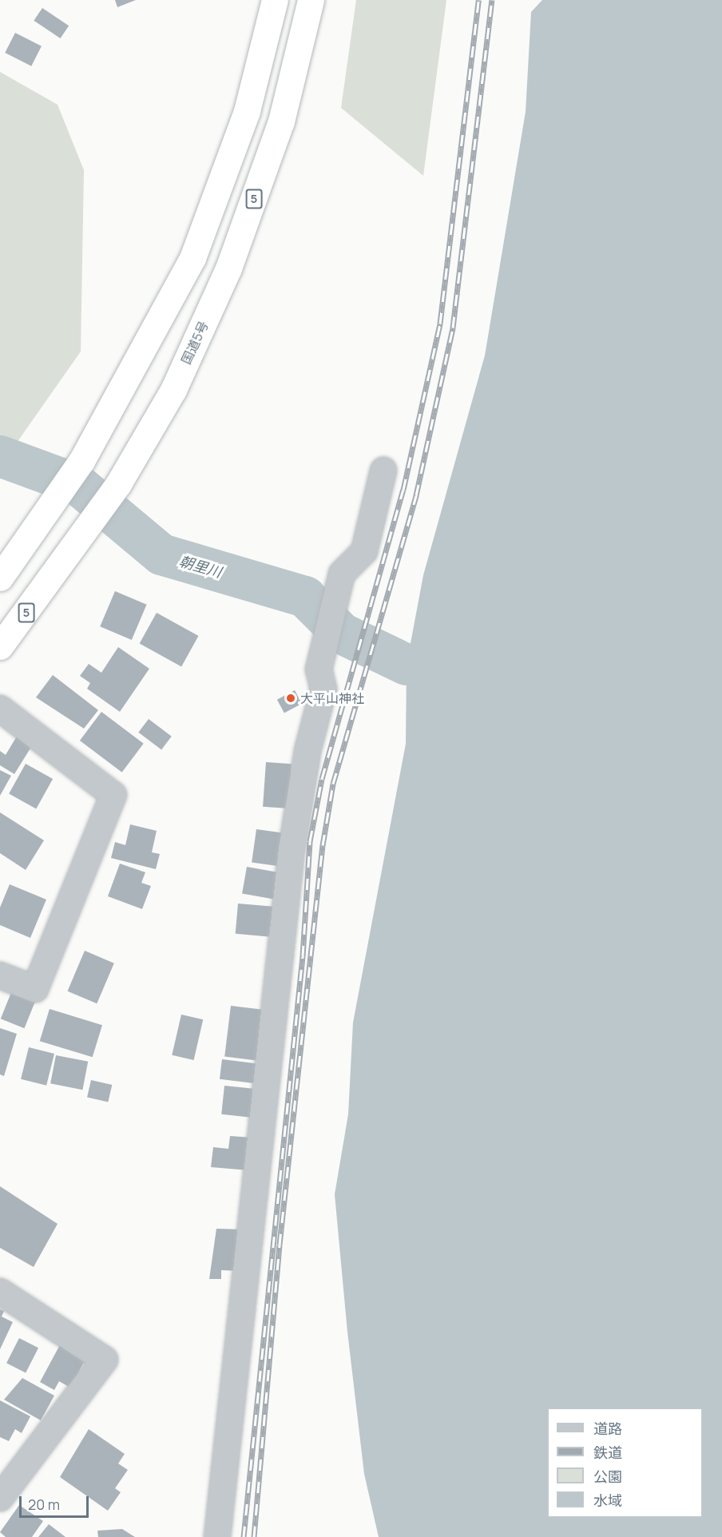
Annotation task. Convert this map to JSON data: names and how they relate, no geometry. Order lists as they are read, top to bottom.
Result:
{
  "streets": {
    "highway": ["5", "国道5号"]
  },
  "water": ["朝里川"],
  "places": ["大平山神社"],
  "legend": [
    "道路",
    "鉄道",
    "公園",
    "水域"
  ],
  "scale_bar": "20 m"
}
